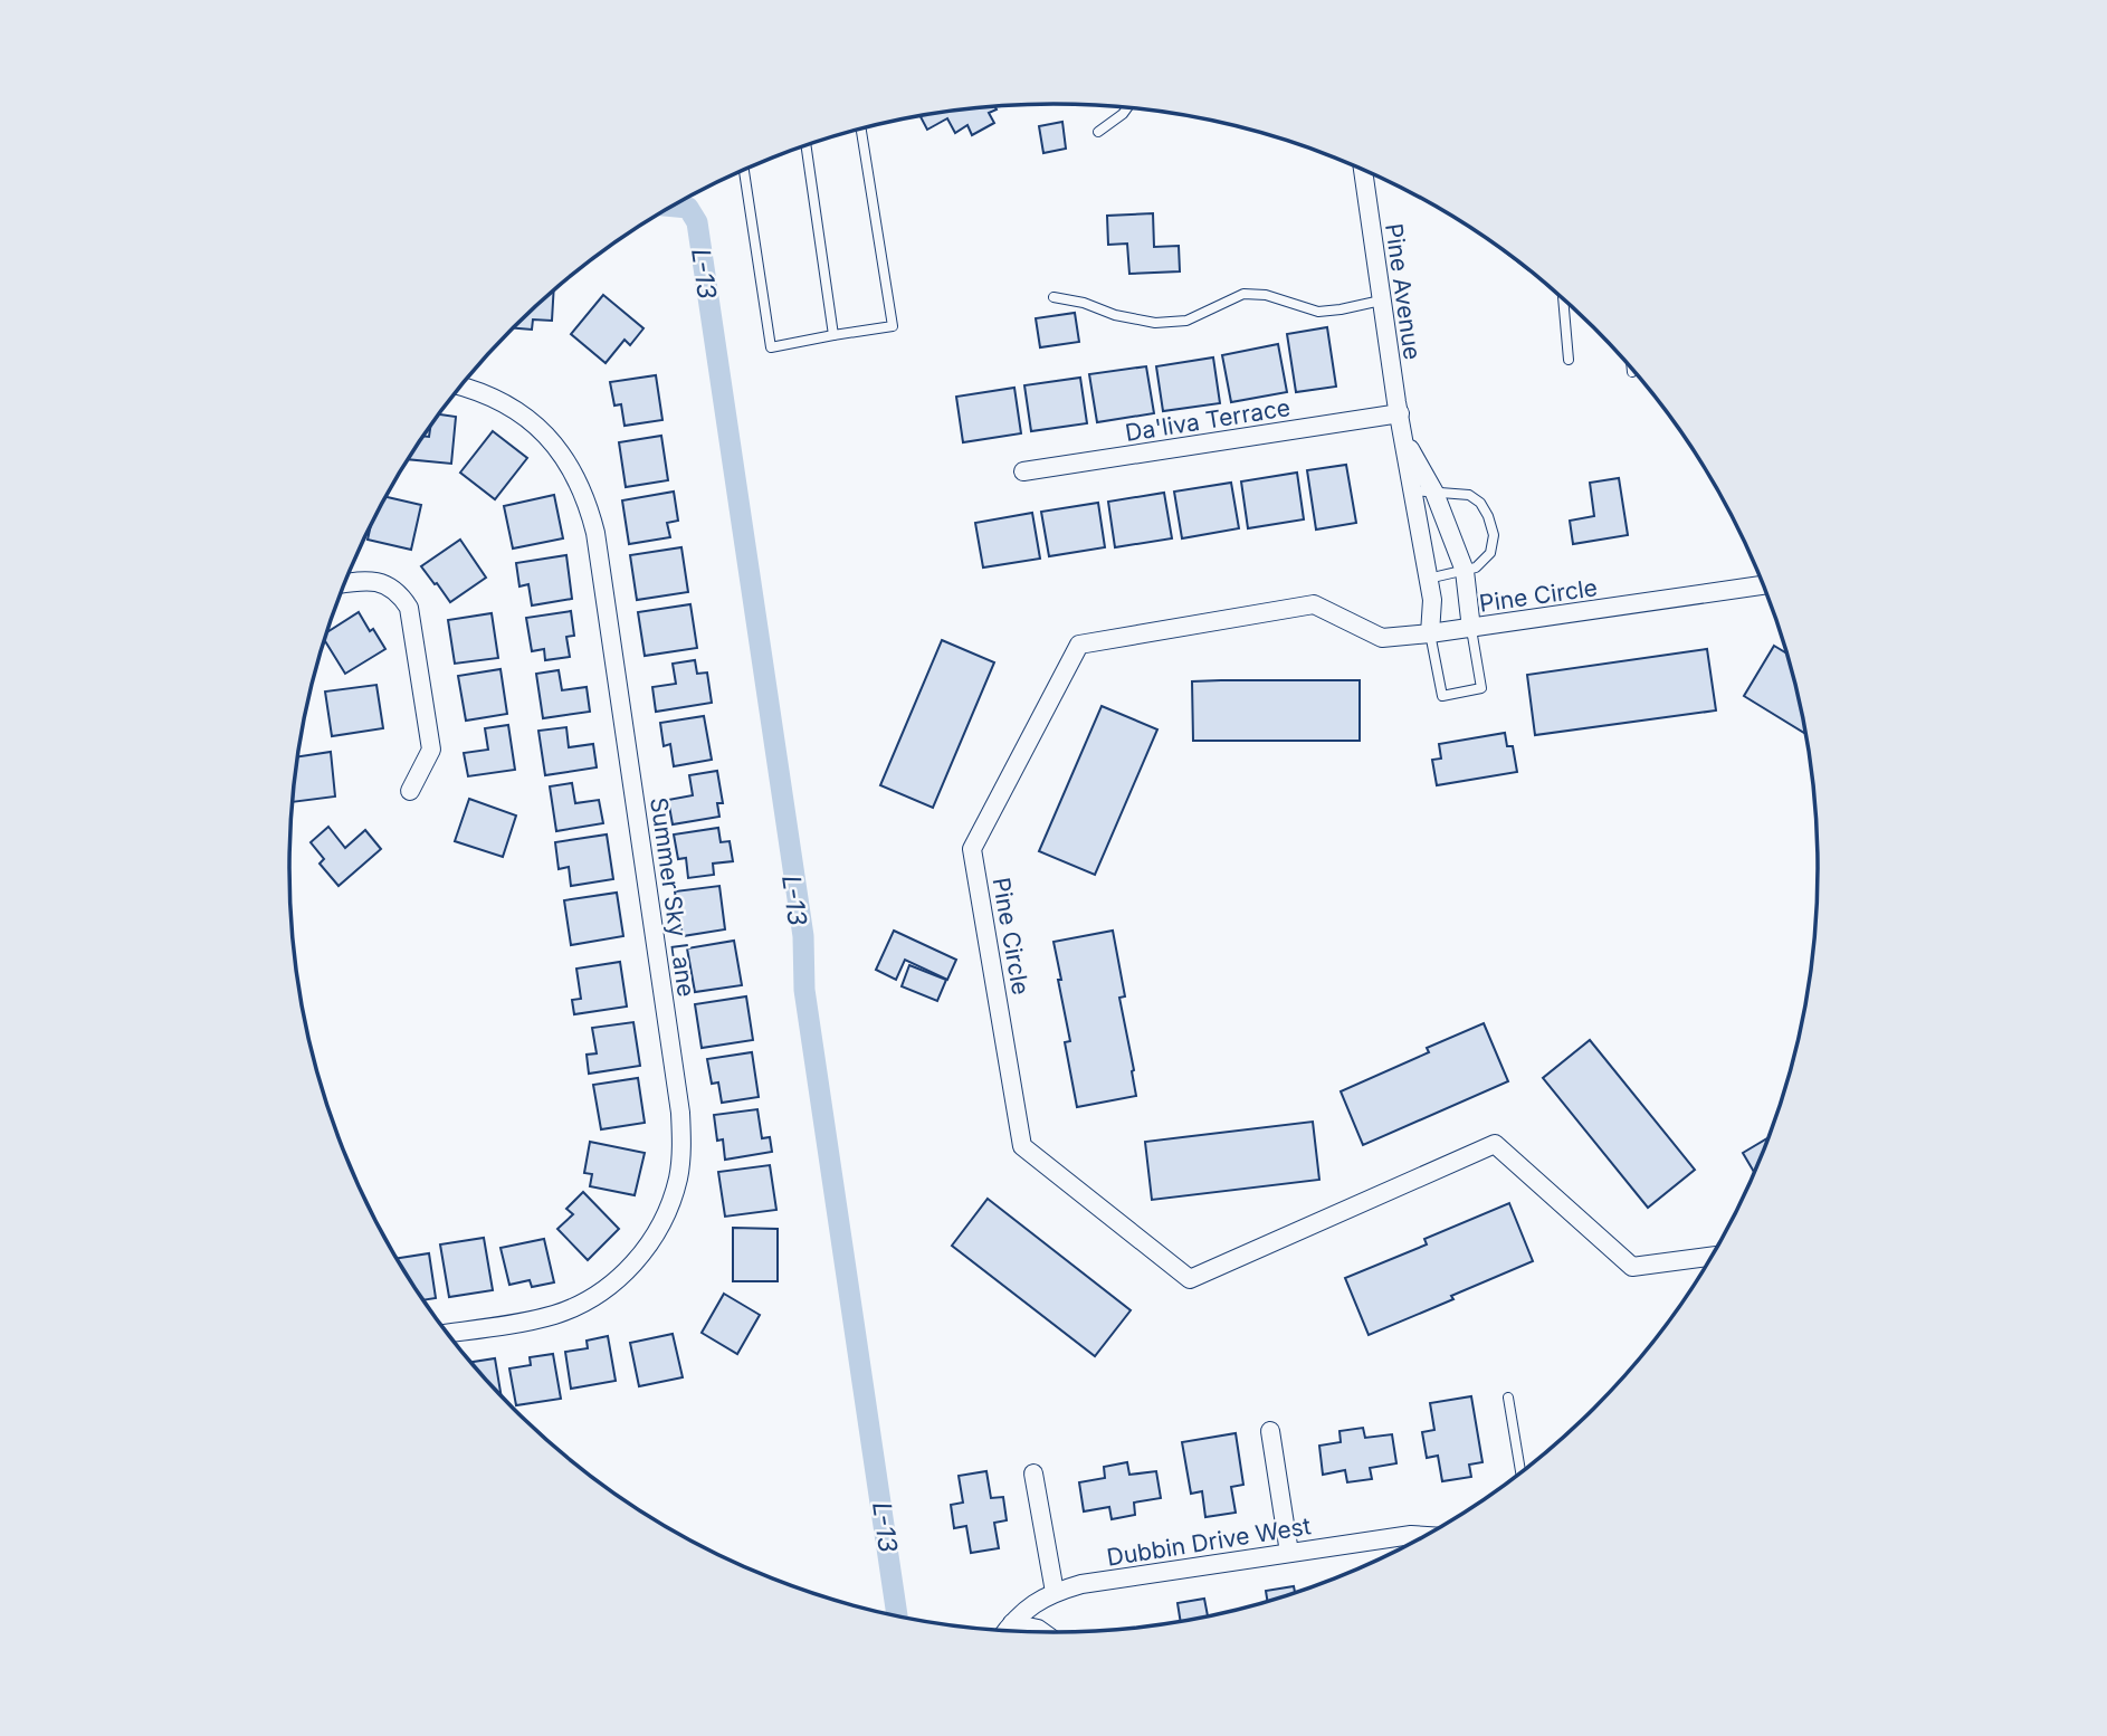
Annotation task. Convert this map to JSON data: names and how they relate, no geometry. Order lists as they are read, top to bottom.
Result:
{
  "streets": {
    "street": [
      "Pine Avenue",
      "Da'liva Terrace",
      "Pine Circle",
      "Summer Sky Lane",
      "Dubbin Drive West"
    ]
  },
  "crossings": [
    ["Pine Avenue", "Da'liva Terrace"],
    ["Pine Avenue", "Pine Circle"]
  ],
  "water": ["L-13"]
}
